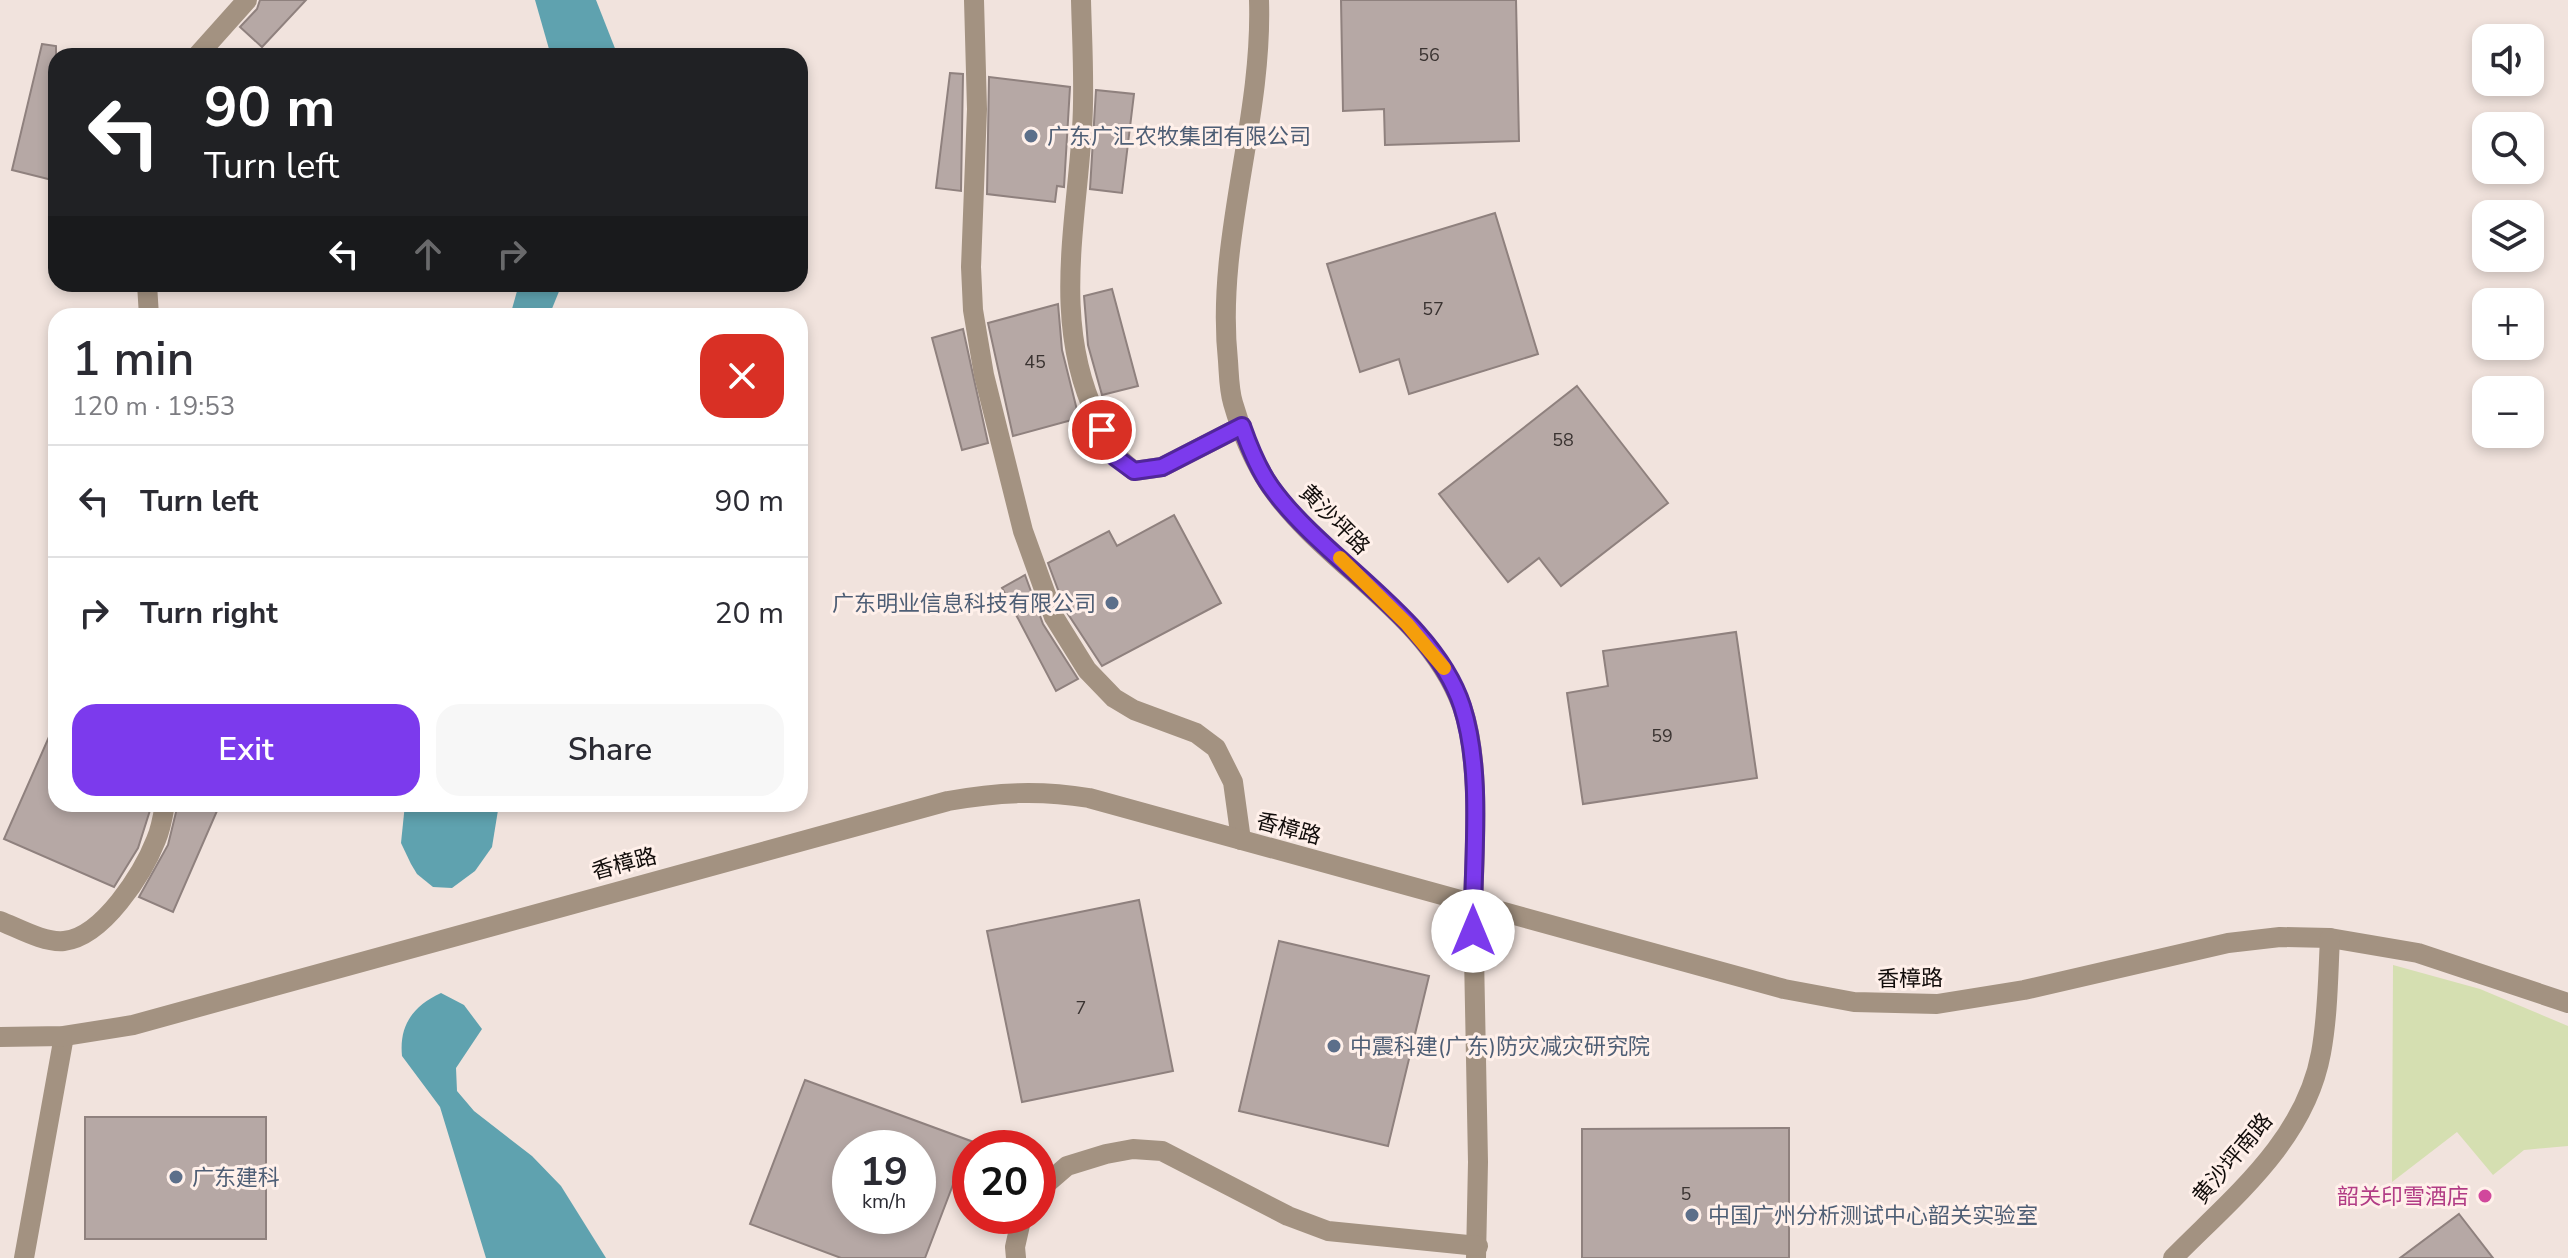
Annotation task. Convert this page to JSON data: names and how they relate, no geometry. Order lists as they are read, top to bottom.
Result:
{
  "streets": {
    "street": ["黄沙坪路", "香樟路", "黄沙坪南路"]
  },
  "crossings": [
    ["黄沙坪路", "香樟路"],
    ["香樟路", "黄沙坪南路"]
  ],
  "places": [
    "广东广汇农牧集团有限公司",
    "广东明业信息科技有限公司",
    "中震科建(广东)防灾减灾研究院",
    "广东建科",
    "韶关印雪酒店",
    "中国广州分析测试中心韶关实验室"
  ],
  "house_numbers": [
    "56",
    "57",
    "45",
    "58",
    "59",
    "7",
    "5"
  ],
  "page": {
    "map_buttons": ["+", "−"],
    "turn": ["90 m", "Turn left"],
    "heading": ["1 min", "120 m · 19:53"],
    "list": [
      {
        "name": "Turn left",
        "value": "90 m"
      },
      {
        "name": "Turn right",
        "value": "20 m"
      }
    ],
    "buttons": ["Exit", "Share"],
    "speed": "19 km/h",
    "limit": "20"
  }
}
